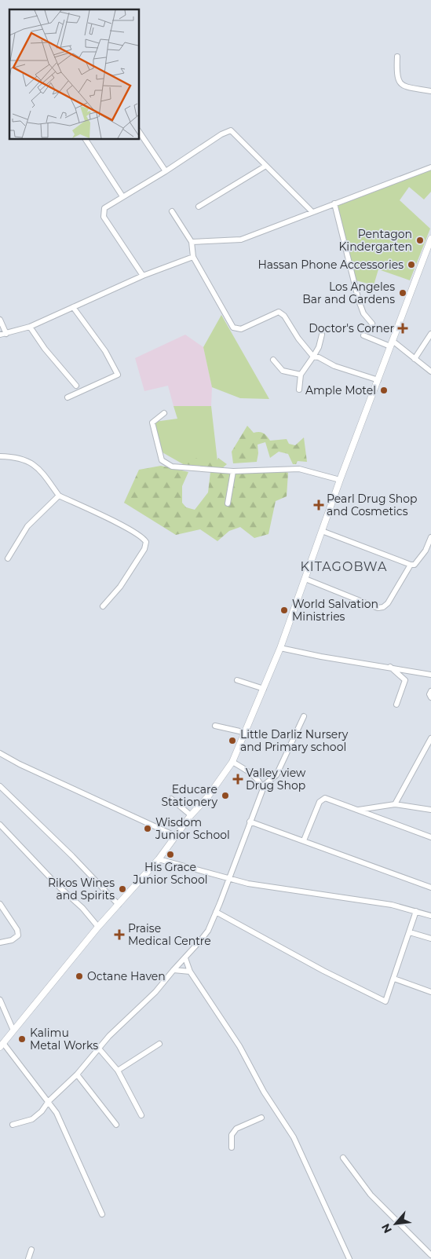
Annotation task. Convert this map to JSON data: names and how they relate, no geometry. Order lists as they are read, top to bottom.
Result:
{
  "districts": ["KITAGOBWA"],
  "places": {
    "other": [
      "Pentagon Kindergarten",
      "Hassan Phone Accessories",
      "Los Angeles Bar and Gardens",
      "Ample Motel",
      "World Salvation Ministries",
      "Little Darliz Nursery and Primary school",
      "Educare Stationery",
      "Wisdom Junior School",
      "His Grace Junior School",
      "Rikos Wines and Spirits",
      "Octane Haven",
      "Kalimu Metal Works"
    ],
    "health": [
      "Doctor's Corner",
      "Pearl Drug Shop and Cosmetics",
      "Valley view Drug Shop",
      "Praise Medical Centre"
    ]
  },
  "north": "bottom left"
}
